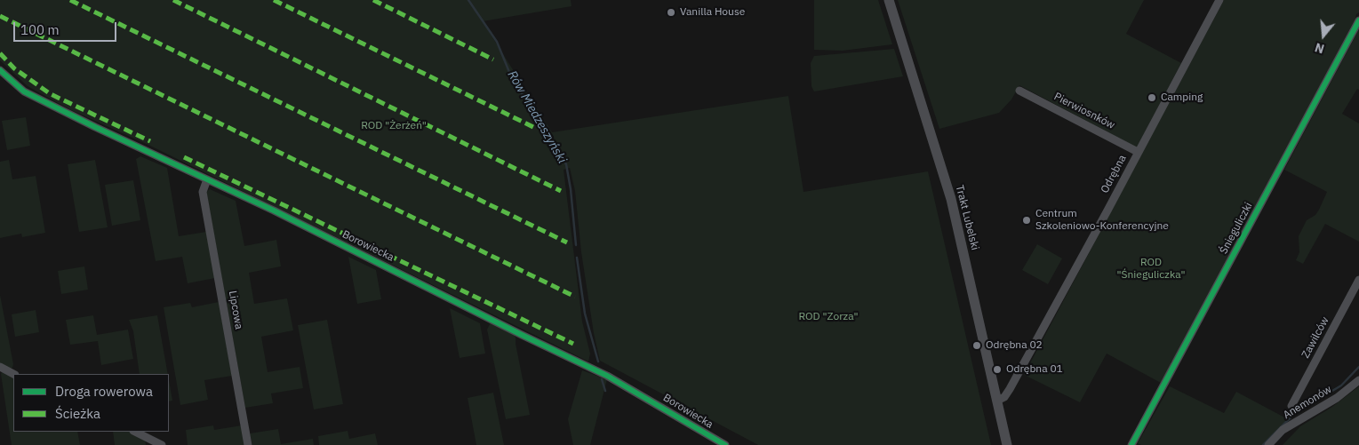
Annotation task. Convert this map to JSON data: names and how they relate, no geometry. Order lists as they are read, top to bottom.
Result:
{
  "streets": {
    "street": [
      "Pierwiosnków",
      "Odrębna",
      "Trakt Lubelski",
      "Śnieguliczki",
      "Borowiecka",
      "Lipcowa",
      "Zawilców",
      "Anemonów"
    ]
  },
  "crossings": [
    ["Pierwiosnków", "Odrębna"],
    ["Odrębna", "Trakt Lubelski"],
    ["Borowiecka", "Lipcowa"]
  ],
  "water": ["Rów Miedzeszyński"],
  "parks": ["ROD \"Żerżeń\"", "ROD \"Śnieguliczka\"", "ROD \"Zorza\""],
  "places": [
    "Vanilla House",
    "Camping",
    "Centrum Szkoleniowo-Konferencyjne",
    "Odrębna 02",
    "Odrębna 01"
  ],
  "legend": ["Droga rowerowa", "Ścieżka"],
  "scale_bar": "100 m",
  "north": "bottom"
}
